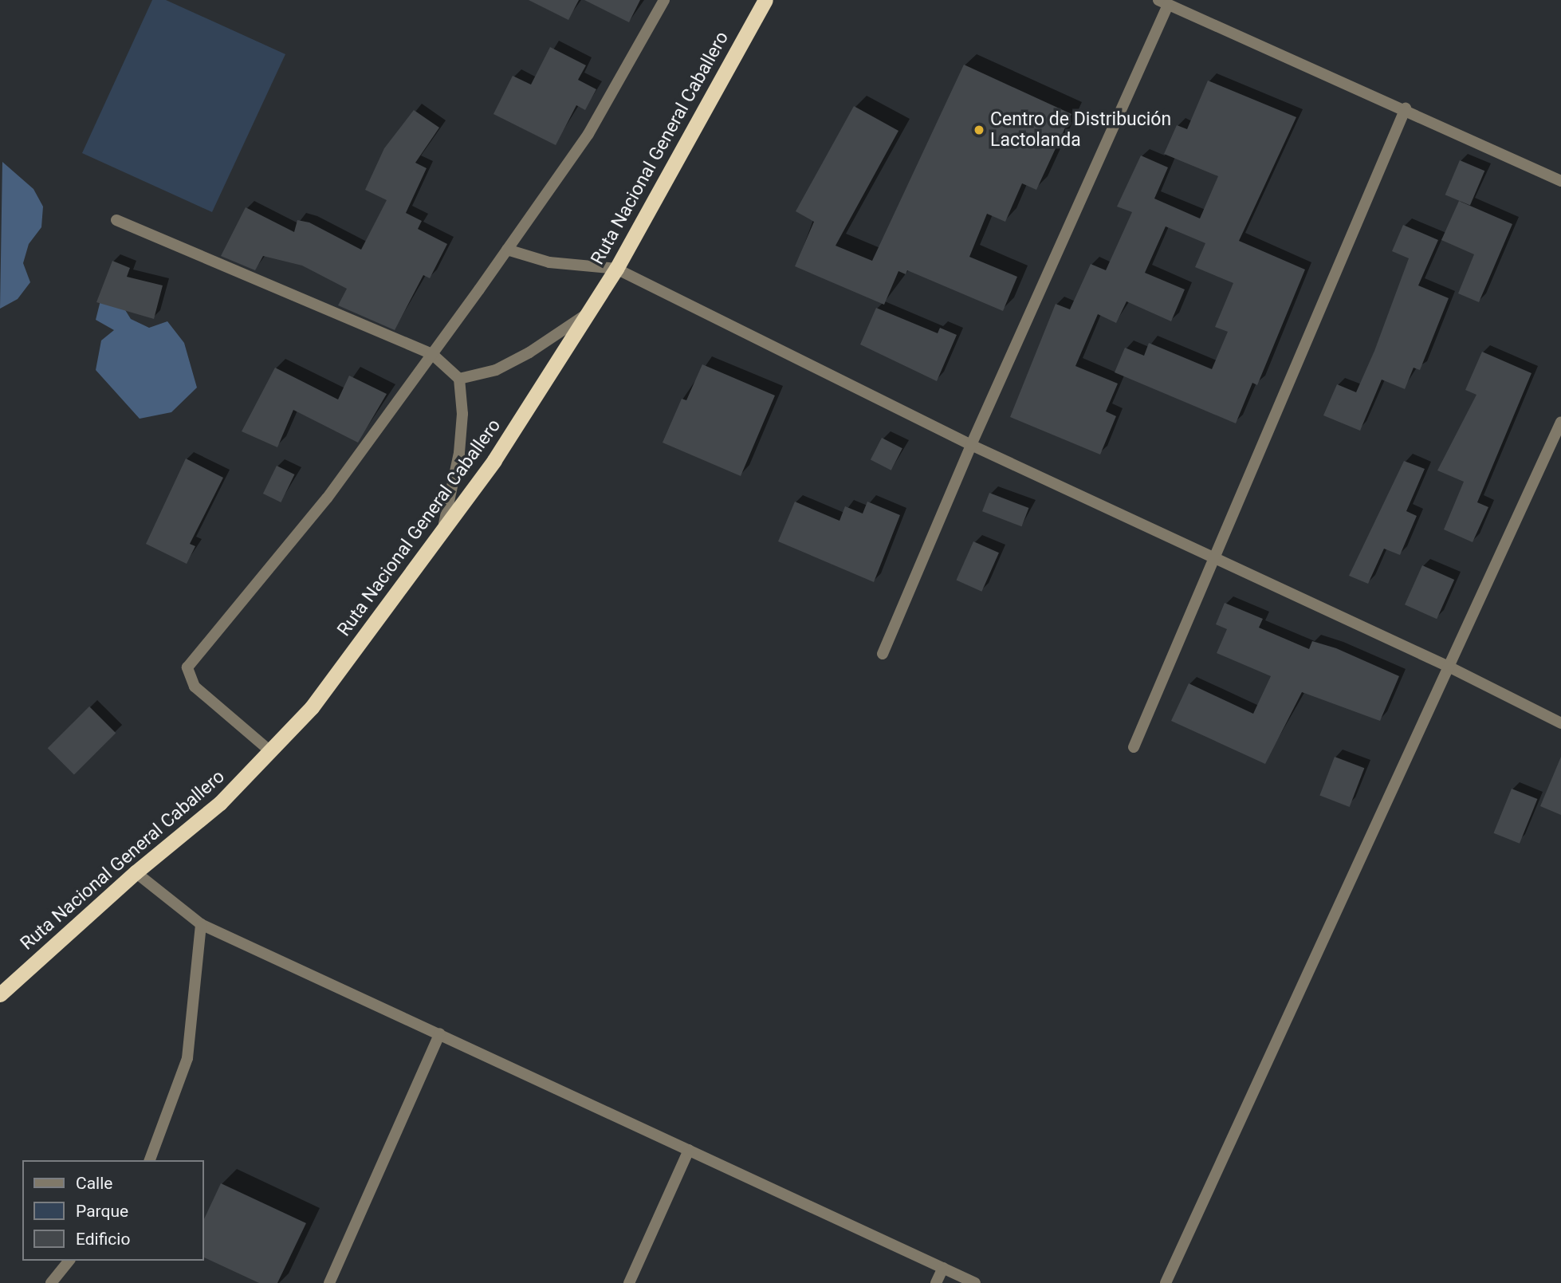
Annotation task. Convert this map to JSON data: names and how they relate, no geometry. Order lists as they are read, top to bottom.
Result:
{
  "streets": {
    "highway": ["Ruta Nacional General Caballero"]
  },
  "places": ["Centro de Distribución Lactolanda"],
  "legend": ["Calle", "Parque", "Edificio"]
}
